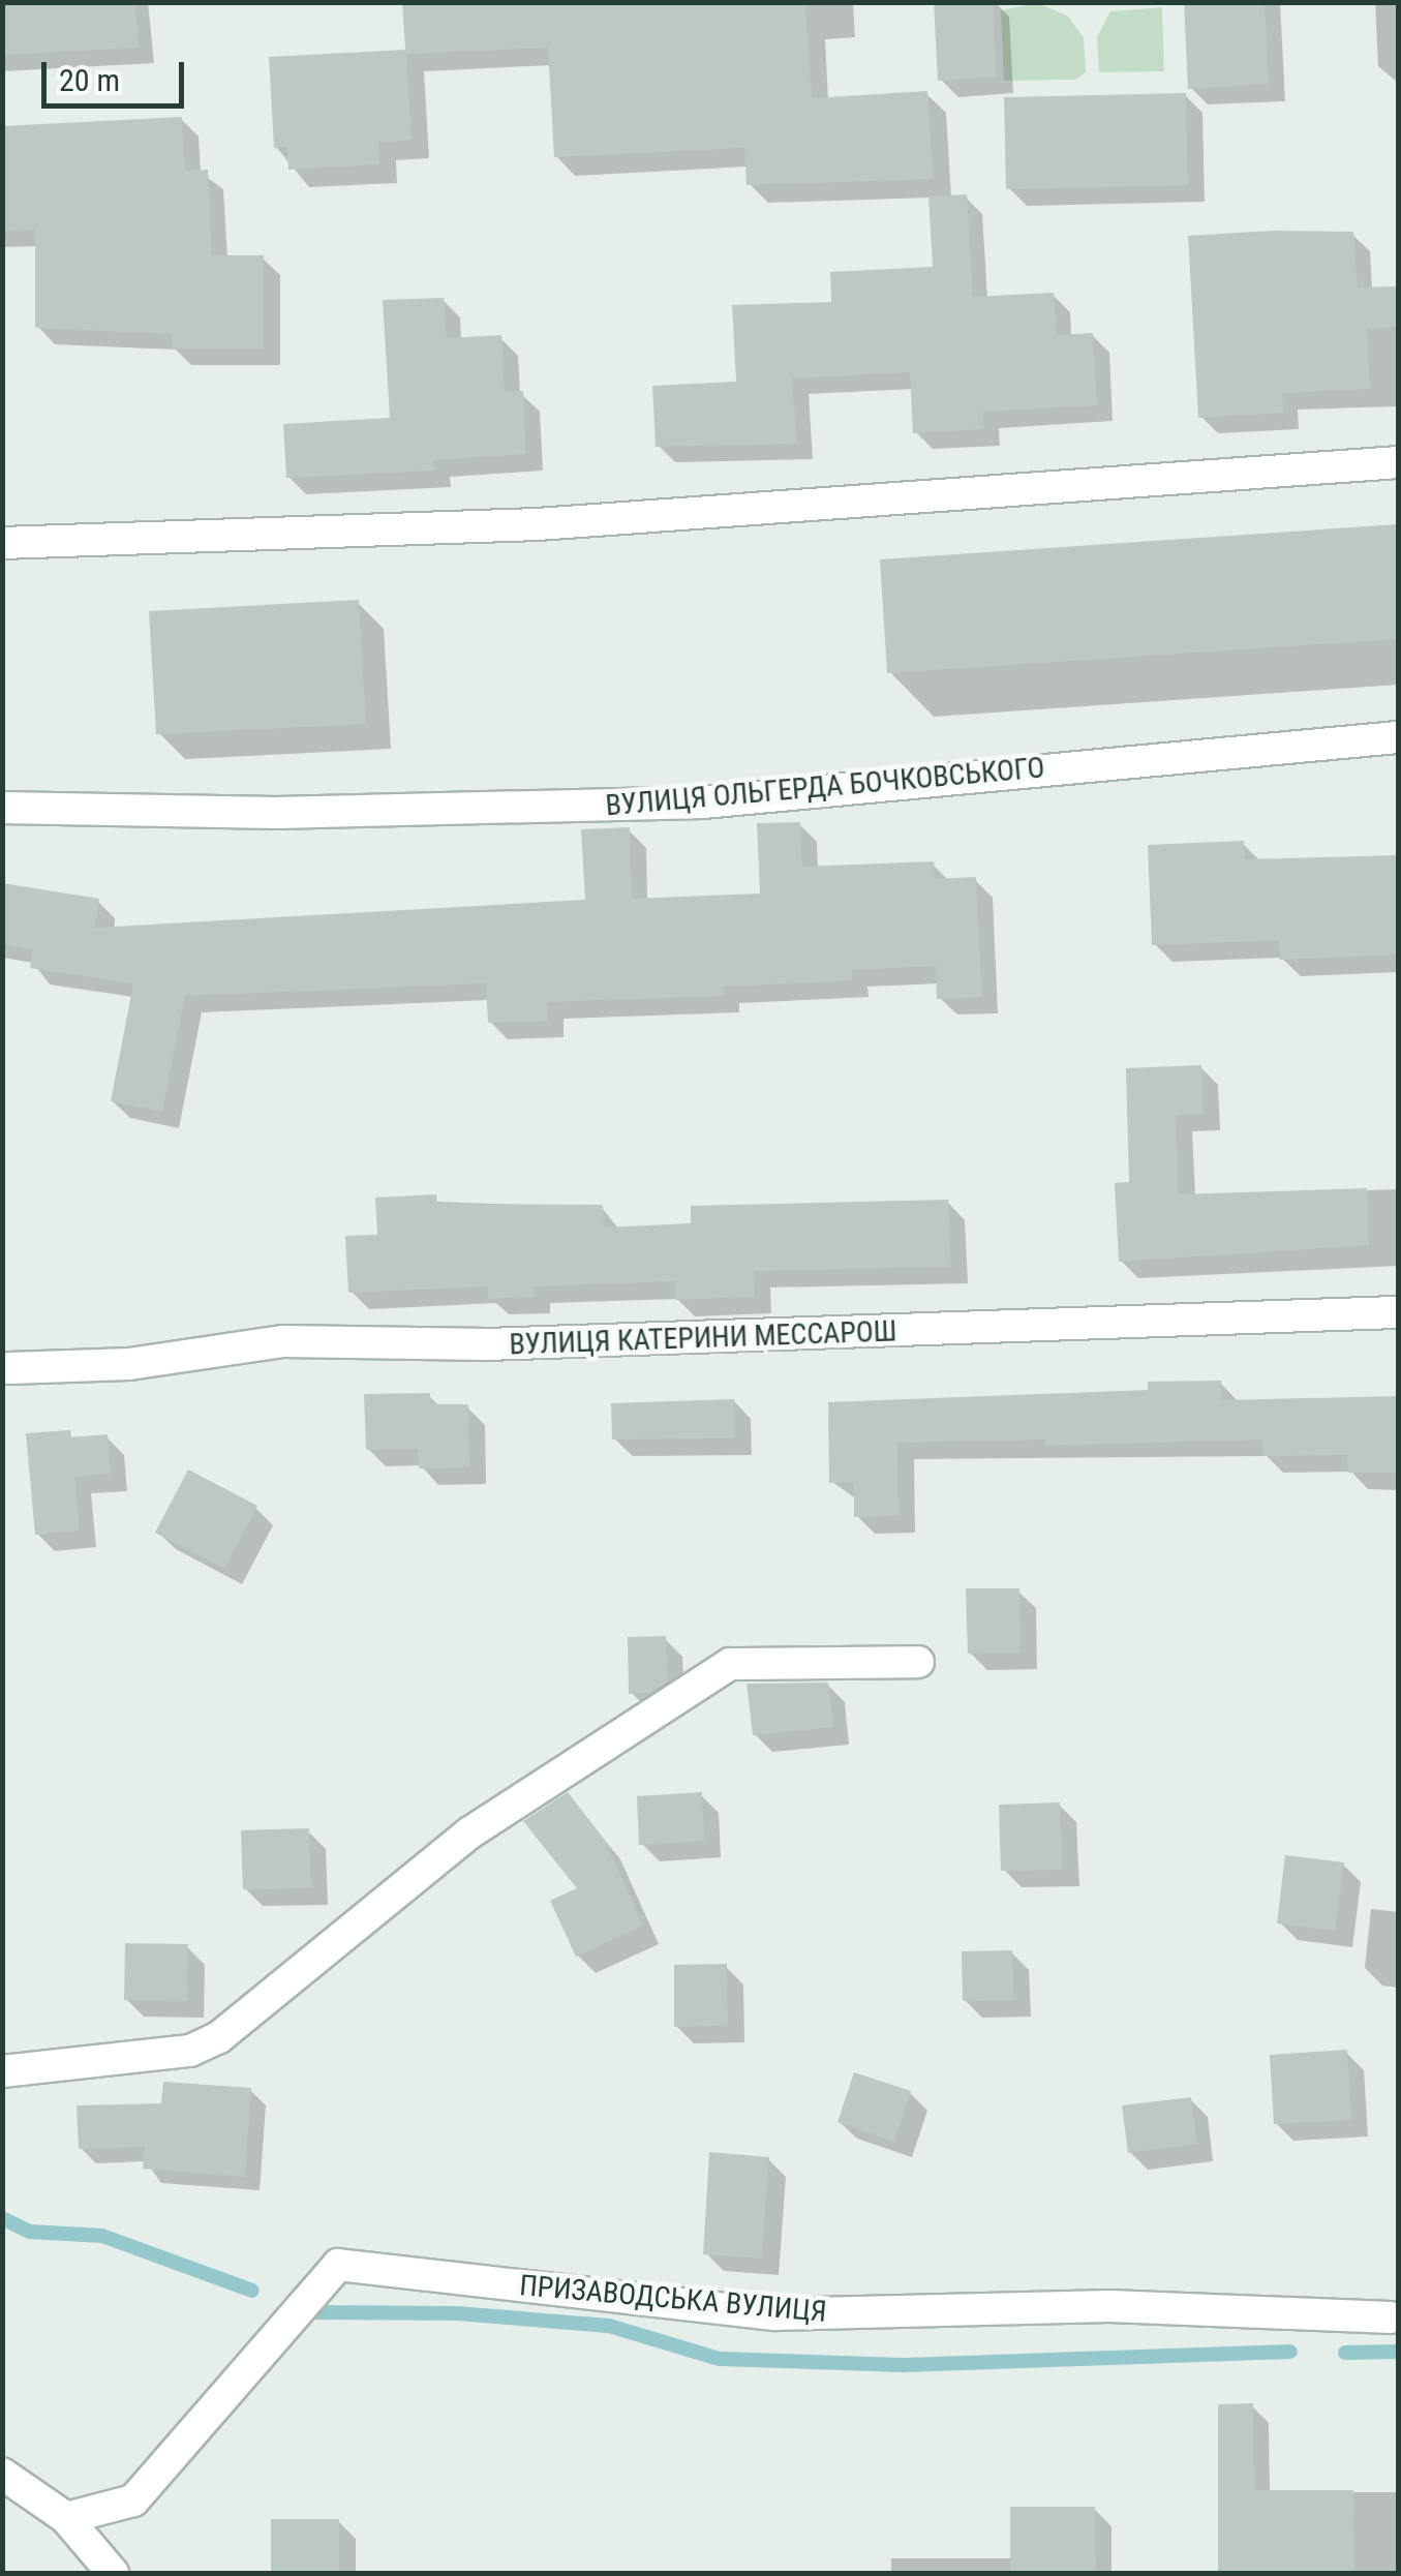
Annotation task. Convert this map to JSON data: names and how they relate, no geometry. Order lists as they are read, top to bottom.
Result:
{
  "streets": {
    "street": ["ВУЛИЦЯ ОЛЬГЕРДА БОЧКОВСЬКОГО", "ВУЛИЦЯ КАТЕРИНИ МЕССАРОШ", "ПРИЗАВОДСЬКА ВУЛИЦЯ"]
  },
  "scale_bar": "20 m"
}
